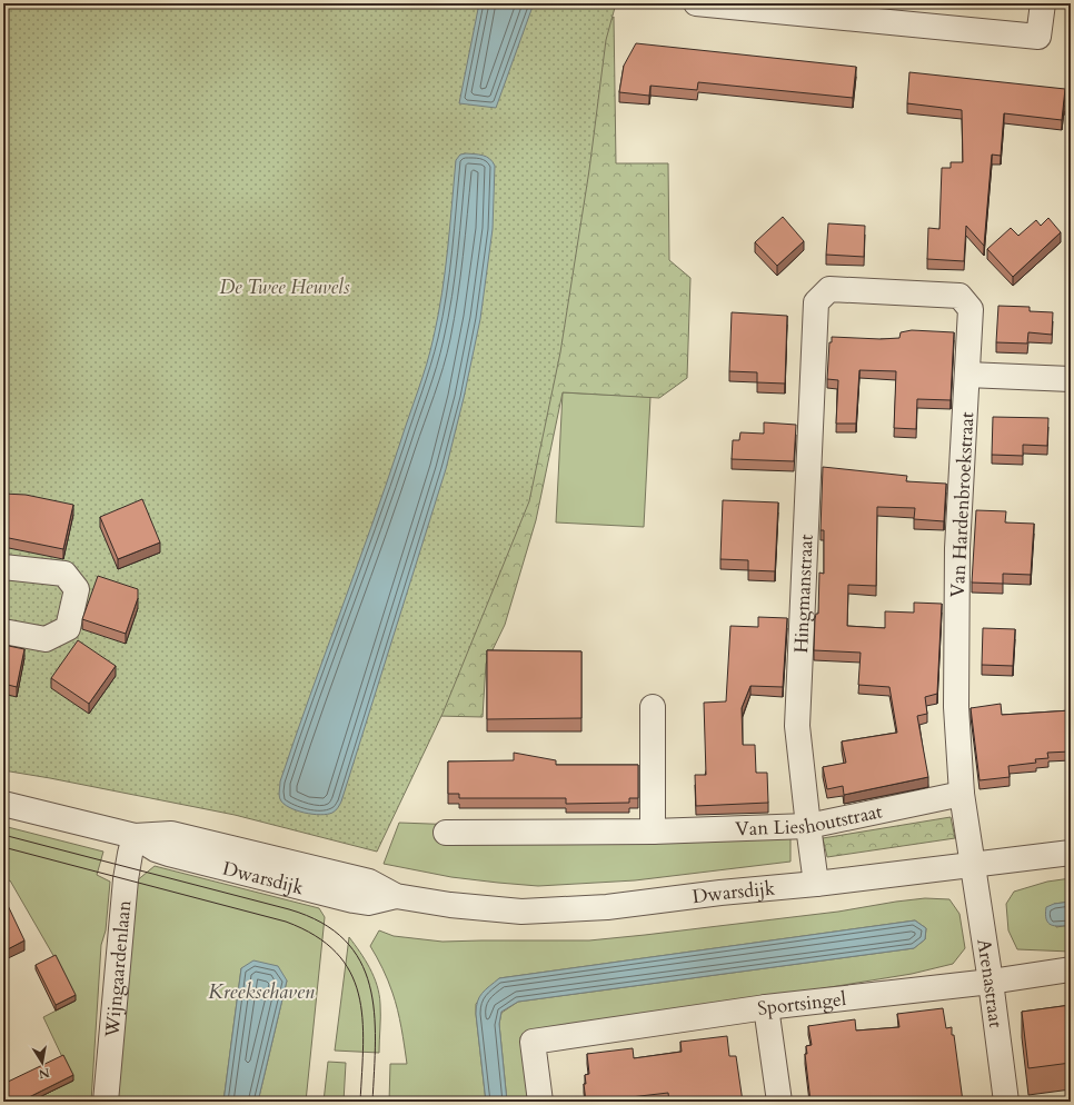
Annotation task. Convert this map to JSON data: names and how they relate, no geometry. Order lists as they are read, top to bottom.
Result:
{
  "streets": {
    "street": [
      "Van Hardenbroekstraat",
      "Hingmanstraat",
      "Van Lieshoutstraat",
      "Dwarsdijk",
      "Wijngaardenlaan",
      "Arenastraat",
      "Sportsingel"
    ]
  },
  "crossings": [
    ["Van Hardenbroekstraat", "Hingmanstraat"],
    ["Van Hardenbroekstraat", "Van Lieshoutstraat"],
    ["Van Hardenbroekstraat", "Dwarsdijk"],
    ["Van Hardenbroekstraat", "Arenastraat"],
    ["Hingmanstraat", "Van Lieshoutstraat"],
    ["Hingmanstraat", "Dwarsdijk"],
    ["Dwarsdijk", "Wijngaardenlaan"],
    ["Dwarsdijk", "Arenastraat"],
    ["Arenastraat", "Sportsingel"]
  ],
  "water": ["Kreeksehaven"],
  "parks": ["De Twee Heuvels"],
  "north": "bottom"
}
